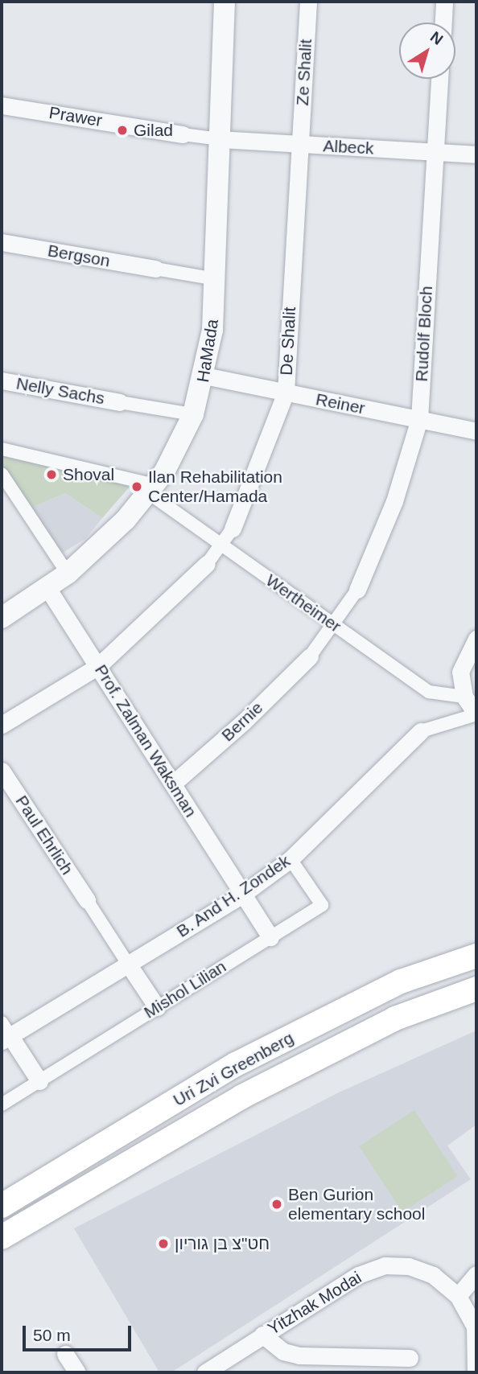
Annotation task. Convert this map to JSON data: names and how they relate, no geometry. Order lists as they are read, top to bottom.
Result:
{
  "streets": {
    "main road": ["Uri Zvi Greenberg"],
    "street": [
      "Ze Shalit",
      "Prawer",
      "Albeck",
      "Bergson",
      "Rudolf Bloch",
      "De Shalit",
      "HaMada",
      "Nelly Sachs",
      "Reiner",
      "Wertheimer",
      "Bernie",
      "Prof. Zalman Waksman",
      "Paul Ehrlich",
      "B. And H. Zondek",
      "Mishol Lilian",
      "Yitzhak Modai"
    ]
  },
  "crossings": [
    ["Ze Shalit", "Albeck"],
    ["Ze Shalit", "De Shalit"],
    ["Albeck", "Rudolf Bloch"],
    ["Albeck", "De Shalit"],
    ["Albeck", "HaMada"],
    ["Rudolf Bloch", "Reiner"],
    ["De Shalit", "Reiner"],
    ["HaMada", "Reiner"],
    ["HaMada", "Wertheimer"],
    ["HaMada", "Prof. Zalman Waksman"],
    ["Bernie", "Prof. Zalman Waksman"],
    ["Prof. Zalman Waksman", "B. And H. Zondek"],
    ["Prof. Zalman Waksman", "Mishol Lilian"],
    ["B. And H. Zondek", "Mishol Lilian"]
  ],
  "places": [
    "Gilad",
    "Shoval",
    "Ilan Rehabilitation Center/Hamada",
    "Ben Gurion elementary school",
    "חט\"צ בן גוריון"
  ],
  "scale_bar": "50 m",
  "north": "top right"
}
